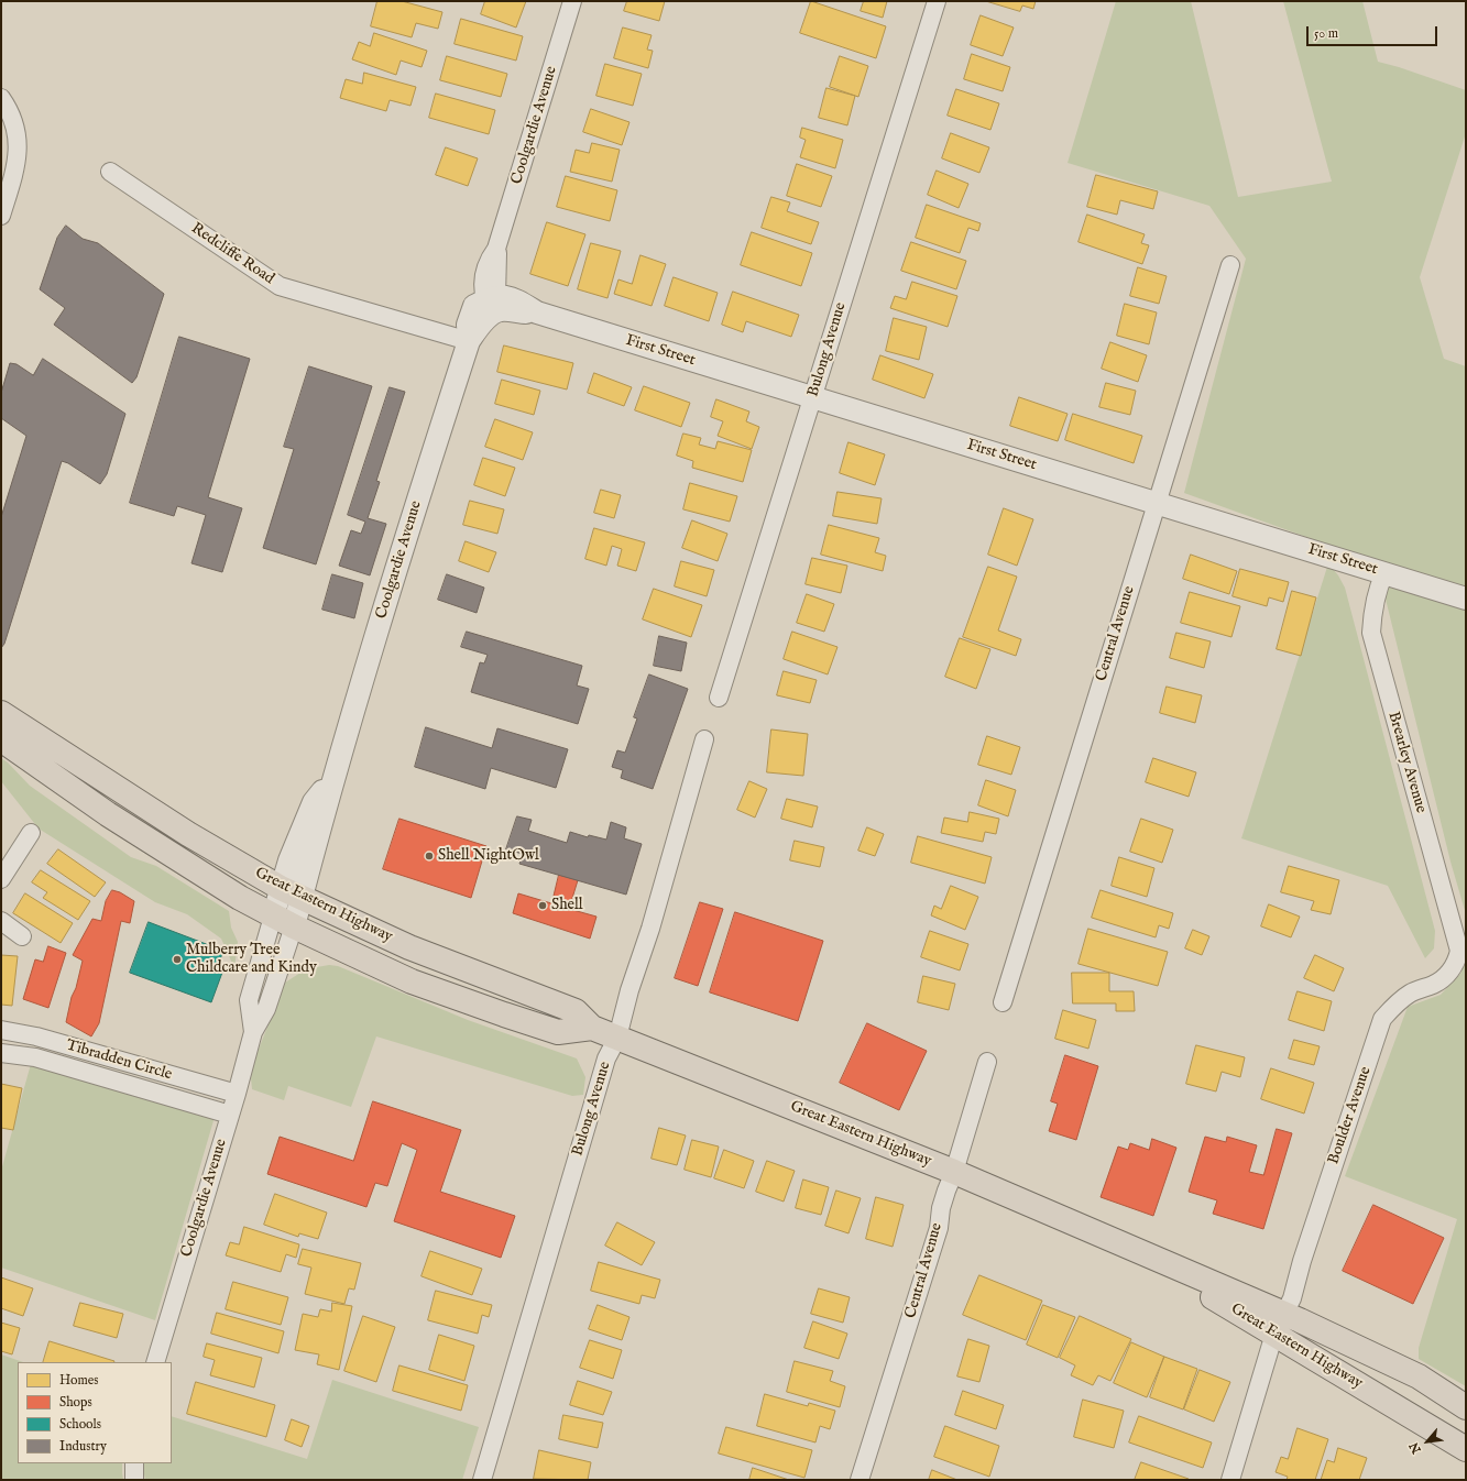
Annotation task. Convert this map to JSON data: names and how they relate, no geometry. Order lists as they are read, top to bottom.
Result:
{
  "streets": {
    "highway": ["Great Eastern Highway"],
    "street": [
      "Coolgardie Avenue",
      "Redcliffe Road",
      "Bulong Avenue",
      "First Street",
      "Central Avenue",
      "Brearley Avenue",
      "Tibradden Circle",
      "Boulder Avenue"
    ]
  },
  "crossings": [
    ["Coolgardie Avenue", "Redcliffe Road"],
    ["Coolgardie Avenue", "First Street"],
    ["Coolgardie Avenue", "Great Eastern Highway"],
    ["Coolgardie Avenue", "Tibradden Circle"],
    ["Bulong Avenue", "First Street"],
    ["Bulong Avenue", "Great Eastern Highway"],
    ["First Street", "Central Avenue"],
    ["First Street", "Brearley Avenue"],
    ["Central Avenue", "Great Eastern Highway"],
    ["Brearley Avenue", "Boulder Avenue"],
    ["Great Eastern Highway", "Boulder Avenue"]
  ],
  "places": ["Shell NightOwl", "Shell", "Mulberry Tree Childcare and Kindy"],
  "legend": [
    "Homes",
    "Shops",
    "Schools",
    "Industry"
  ],
  "scale_bar": "50 m",
  "north": "bottom left"
}
